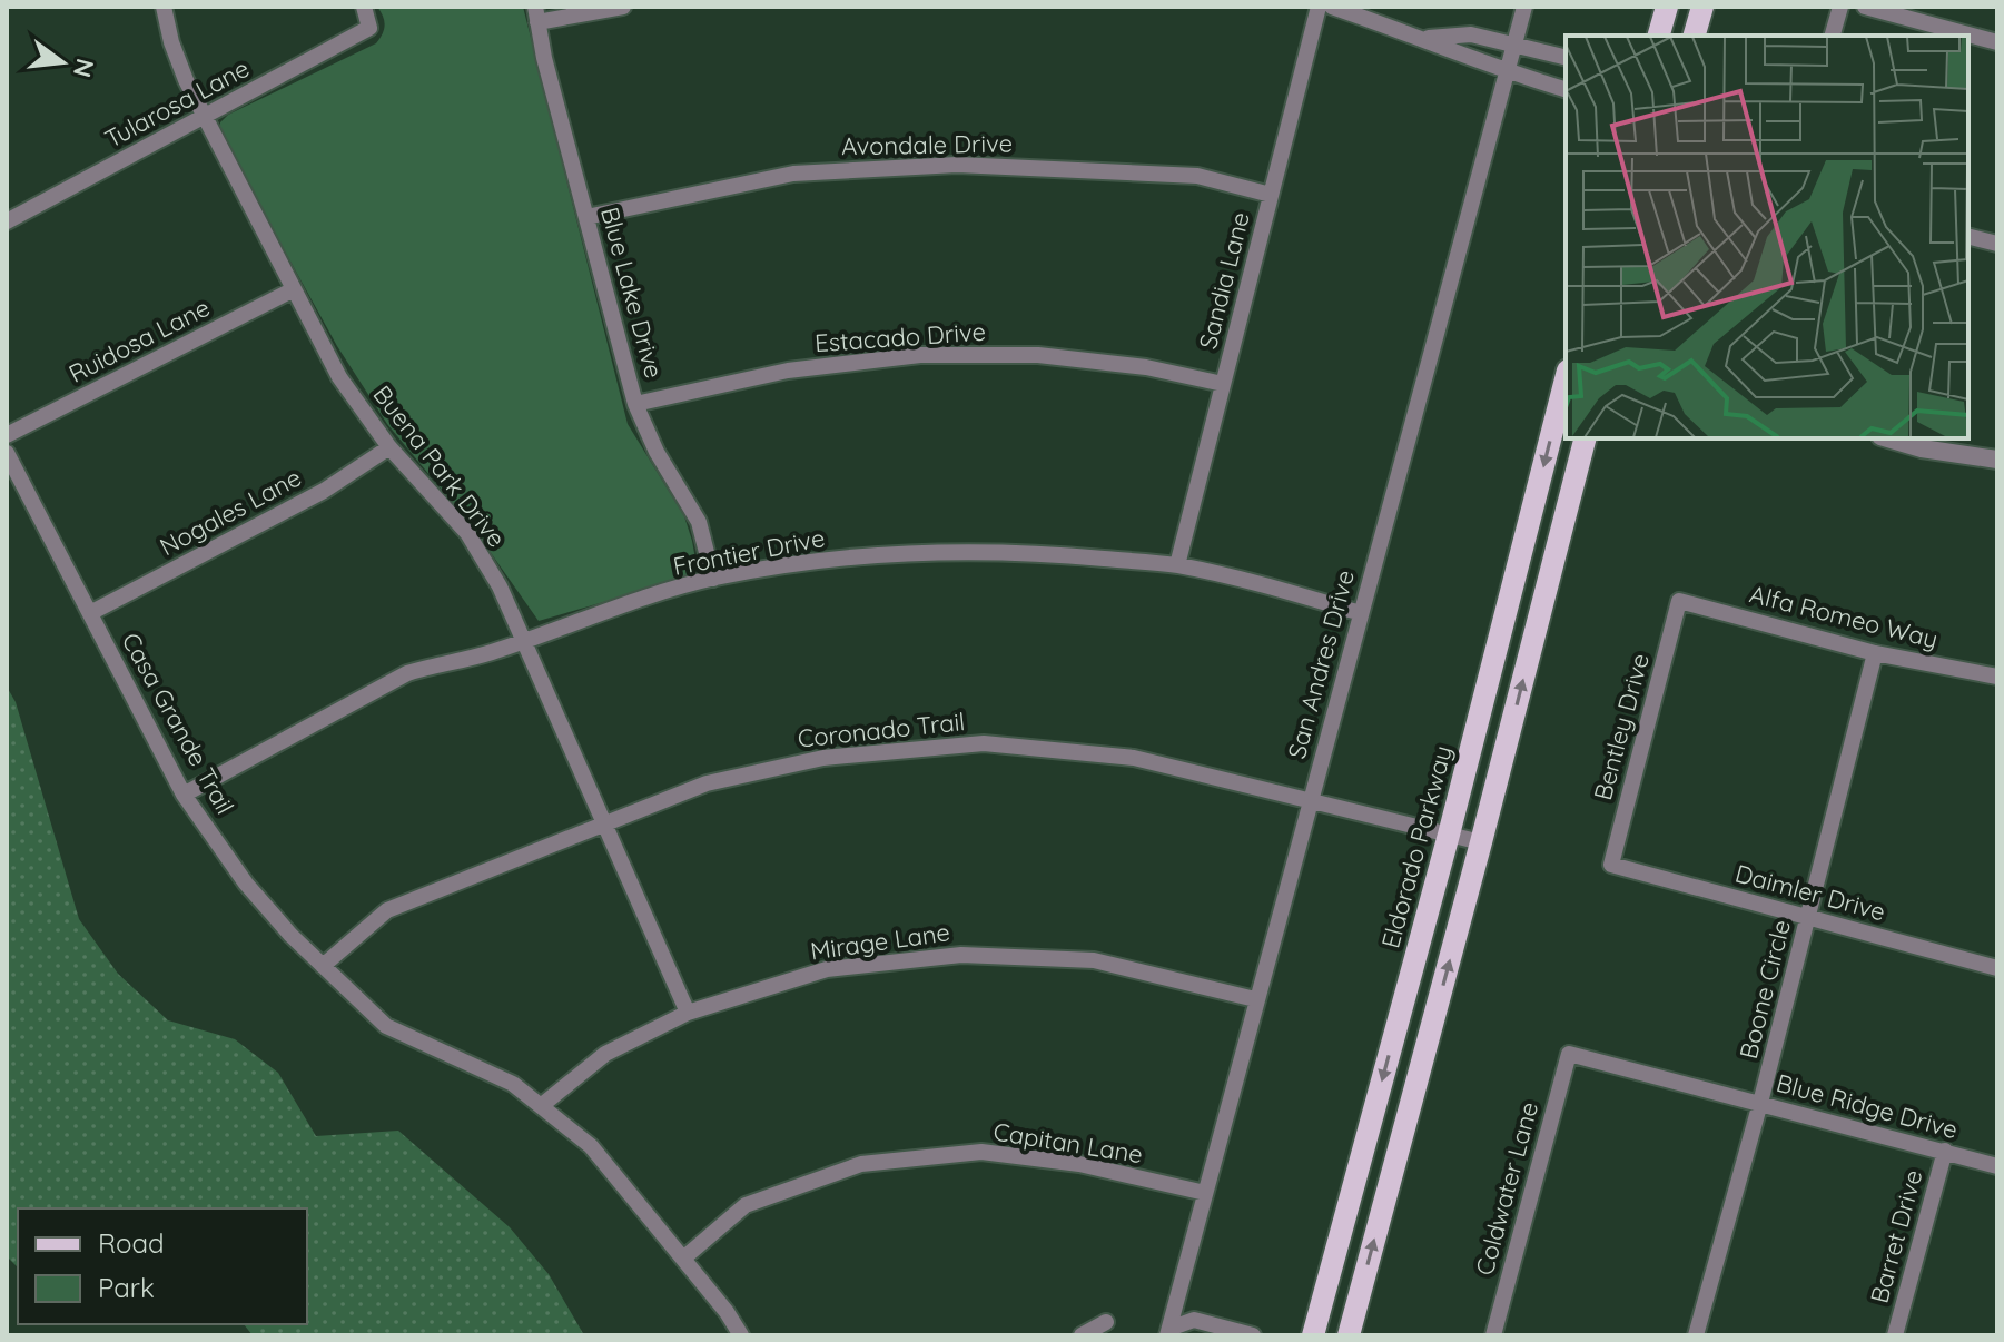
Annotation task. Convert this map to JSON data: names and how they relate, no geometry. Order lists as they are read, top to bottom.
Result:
{
  "streets": {
    "main road": ["Eldorado Parkway"],
    "street": [
      "Tularosa Lane",
      "Avondale Drive",
      "Sandia Lane",
      "Blue Lake Drive",
      "Estacado Drive",
      "Ruidosa Lane",
      "Buena Park Drive",
      "Nogales Lane",
      "Frontier Drive",
      "Alfa Romeo Way",
      "San Andres Drive",
      "Casa Grande Trail",
      "Bentley Drive",
      "Coronado Trail",
      "Daimler Drive",
      "Mirage Lane",
      "Boone Circle",
      "Blue Ridge Drive",
      "Capitan Lane",
      "Coldwater Lane",
      "Barret Drive"
    ]
  },
  "crossings": [
    ["Tularosa Lane", "Buena Park Drive"],
    ["Avondale Drive", "Sandia Lane"],
    ["Avondale Drive", "Blue Lake Drive"],
    ["Sandia Lane", "Estacado Drive"],
    ["Sandia Lane", "Frontier Drive"],
    ["Blue Lake Drive", "Estacado Drive"],
    ["Blue Lake Drive", "Frontier Drive"],
    ["Ruidosa Lane", "Buena Park Drive"],
    ["Buena Park Drive", "Nogales Lane"],
    ["Buena Park Drive", "Frontier Drive"],
    ["Buena Park Drive", "Coronado Trail"],
    ["Buena Park Drive", "Mirage Lane"],
    ["Nogales Lane", "Casa Grande Trail"],
    ["Frontier Drive", "San Andres Drive"],
    ["Frontier Drive", "Casa Grande Trail"],
    ["Alfa Romeo Way", "Bentley Drive"],
    ["Alfa Romeo Way", "Boone Circle"],
    ["San Andres Drive", "Coronado Trail"],
    ["San Andres Drive", "Mirage Lane"],
    ["San Andres Drive", "Capitan Lane"],
    ["Casa Grande Trail", "Coronado Trail"],
    ["Casa Grande Trail", "Mirage Lane"],
    ["Casa Grande Trail", "Capitan Lane"],
    ["Bentley Drive", "Daimler Drive"],
    ["Coronado Trail", "Eldorado Parkway"],
    ["Daimler Drive", "Boone Circle"],
    ["Boone Circle", "Blue Ridge Drive"],
    ["Blue Ridge Drive", "Coldwater Lane"],
    ["Blue Ridge Drive", "Barret Drive"]
  ],
  "legend": ["Road", "Park"],
  "north": "right"
}
